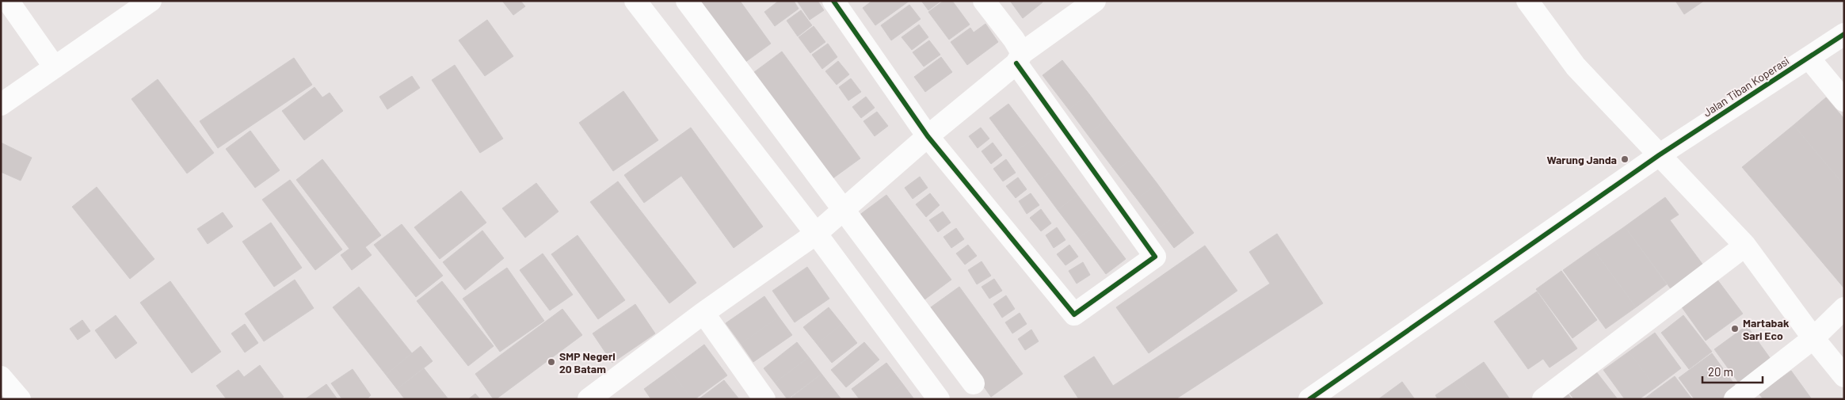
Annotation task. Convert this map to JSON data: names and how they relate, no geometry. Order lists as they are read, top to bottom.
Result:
{
  "streets": {
    "street": ["Jalan Tiban Koperasi"]
  },
  "places": ["Warung Janda", "Martabak Sari Eco", "SMP Negeri 20 Batam"],
  "scale_bar": "20 m"
}
